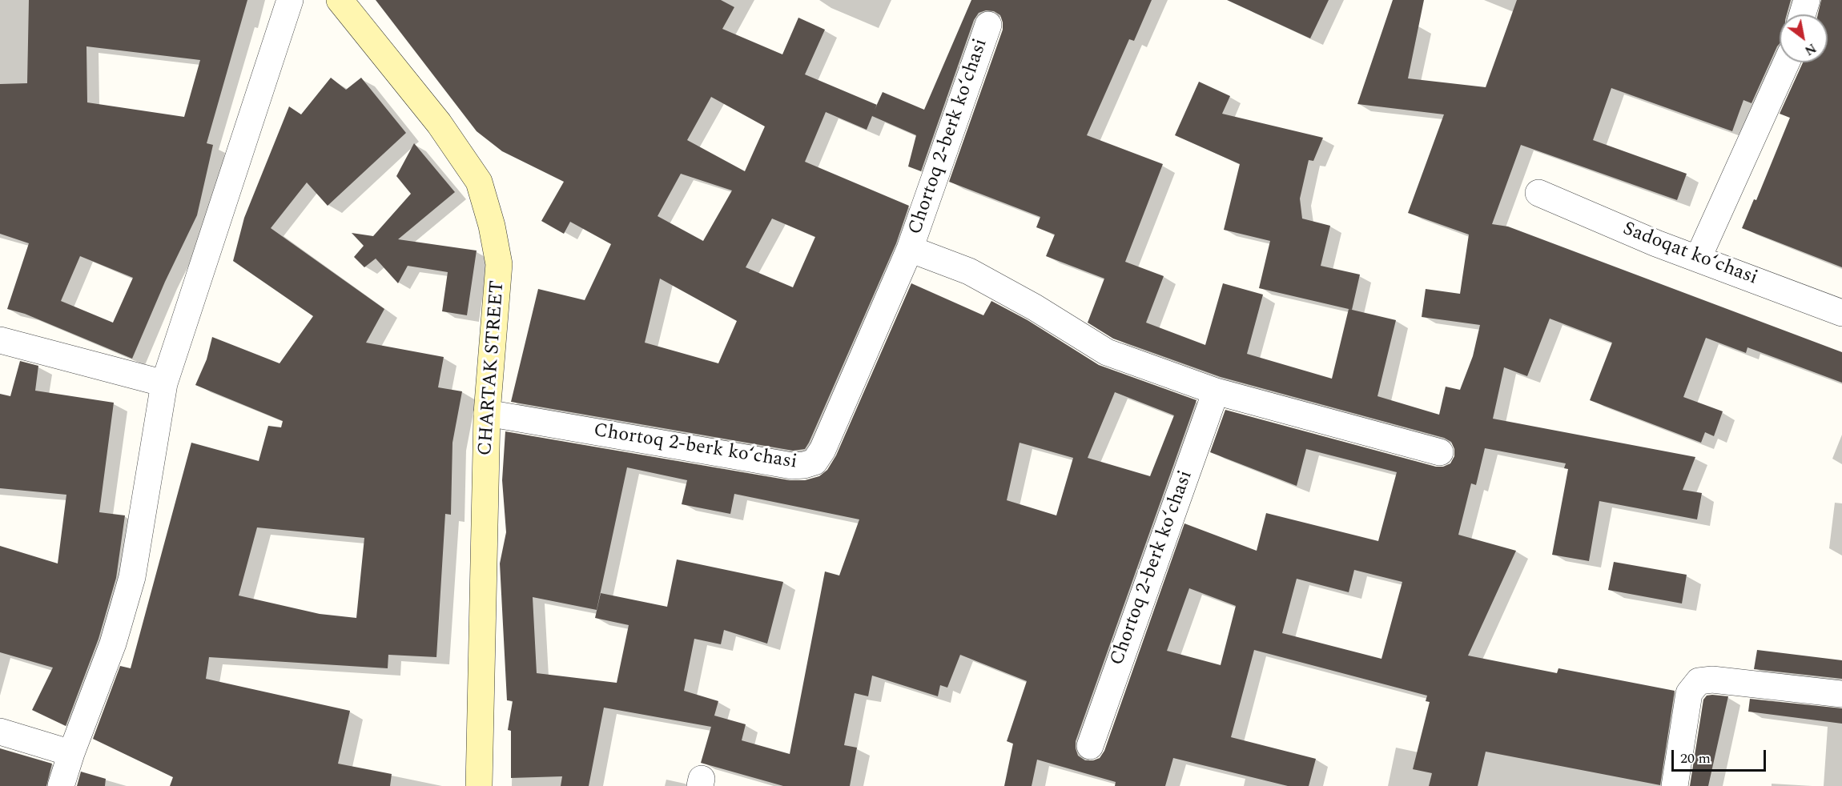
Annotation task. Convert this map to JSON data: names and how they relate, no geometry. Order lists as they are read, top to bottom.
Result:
{
  "streets": {
    "main road": ["CHARTAK STREET"],
    "street": ["Chortoq 2-berk koʻchasi", "Sadoqat koʻchasi"]
  },
  "crossings": [
    ["Chortoq 2-berk koʻchasi", "CHARTAK STREET"]
  ],
  "scale_bar": "20 m",
  "north": "bottom right"
}
